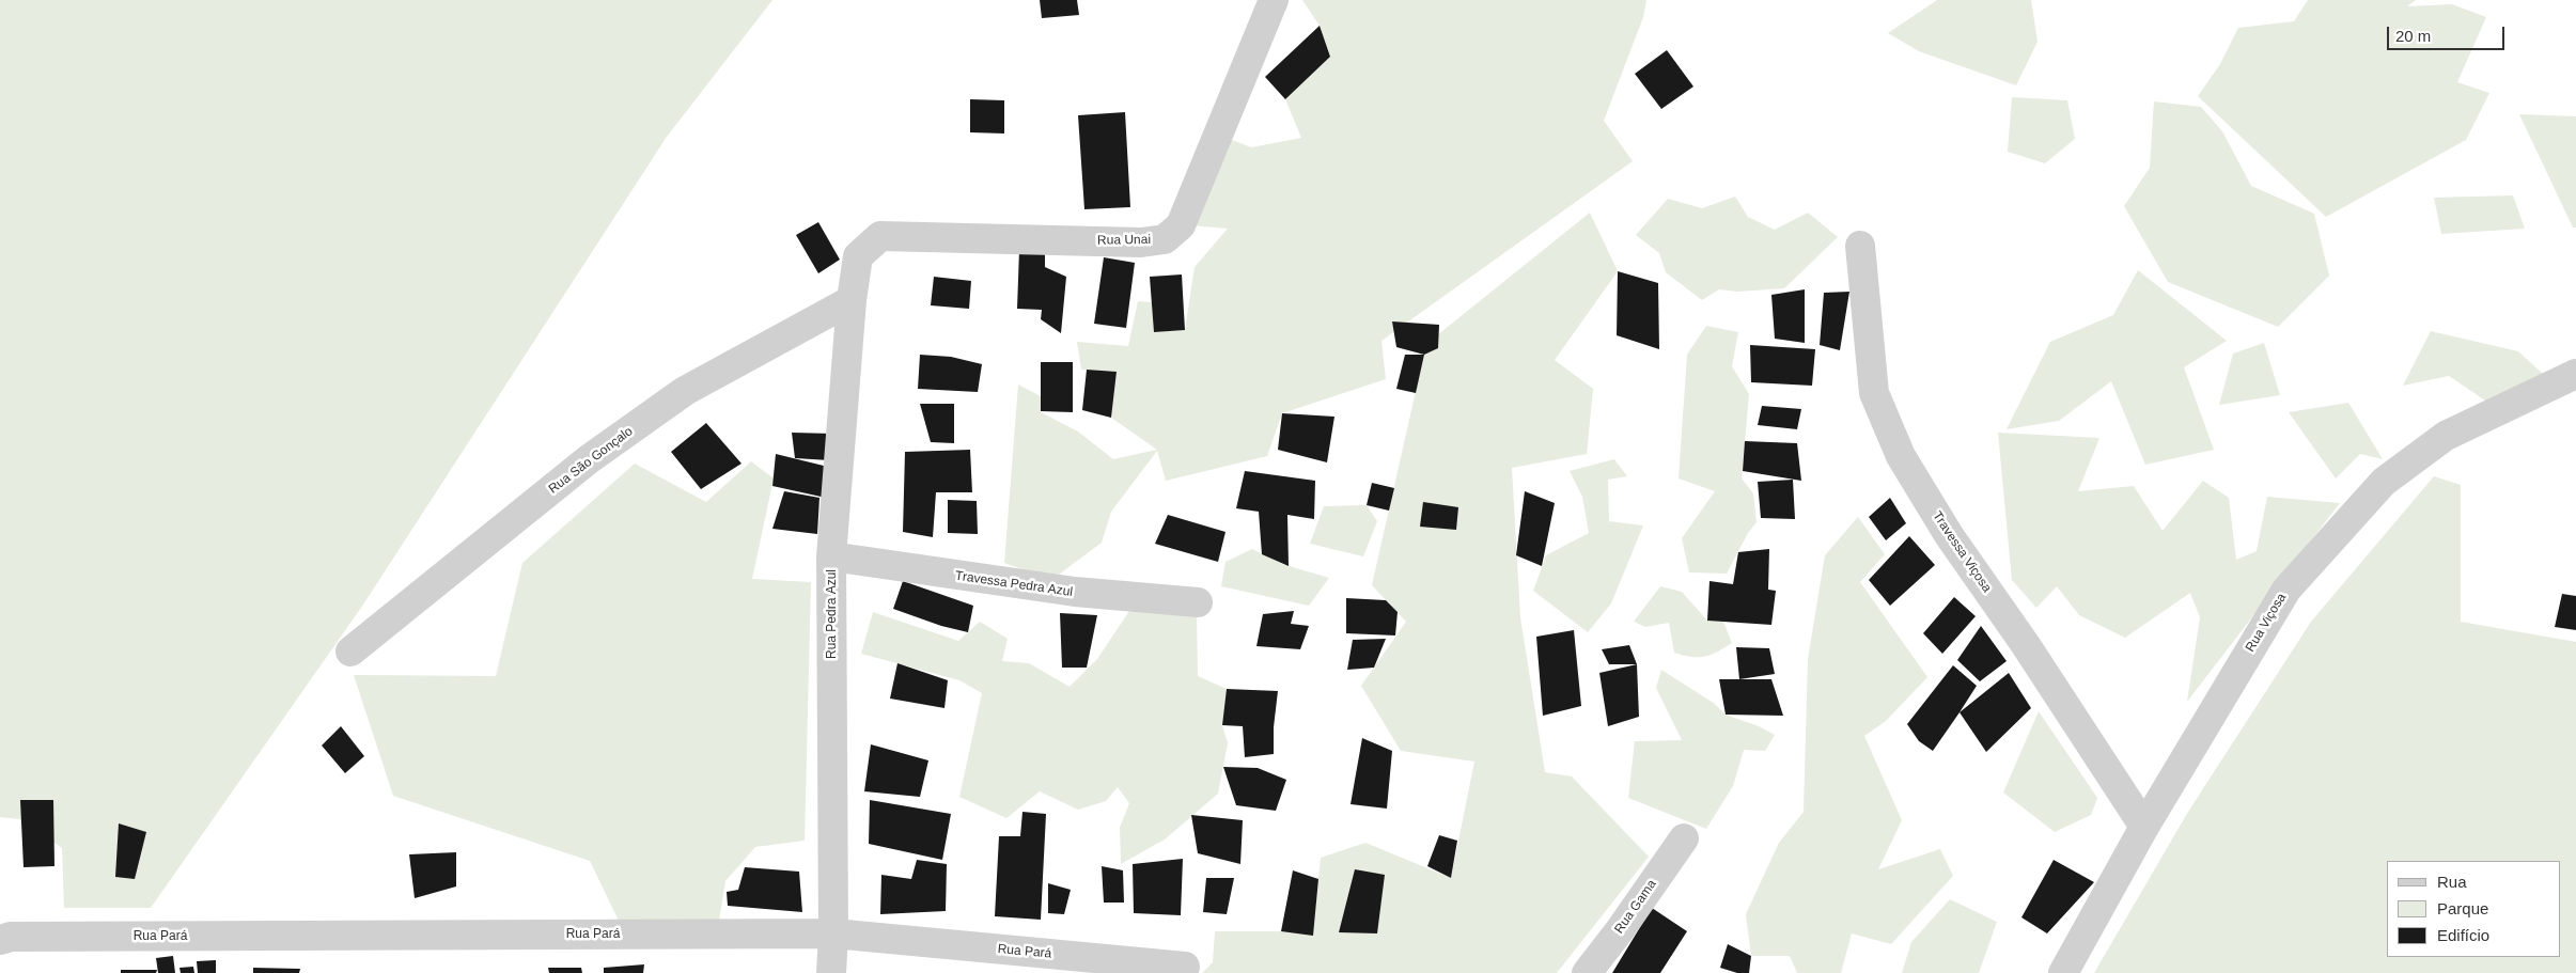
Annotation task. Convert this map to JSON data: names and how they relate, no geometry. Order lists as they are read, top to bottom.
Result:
{
  "streets": {
    "street": [
      "Rua Unai",
      "Rua São Gonçalo",
      "Travessa Viçosa",
      "Travessa Pedra Azul",
      "Rua Pedra Azul",
      "Rua Viçosa",
      "Rua Gama",
      "Rua Pará"
    ]
  },
  "crossings": [
    ["Rua Unai", "Rua Pedra Azul"],
    ["Rua São Gonçalo", "Rua Pedra Azul"],
    ["Travessa Viçosa", "Rua Viçosa"],
    ["Travessa Pedra Azul", "Rua Pedra Azul"],
    ["Rua Pedra Azul", "Rua Pará"]
  ],
  "legend": ["Rua", "Parque", "Edifício"],
  "scale_bar": "20 m"
}
